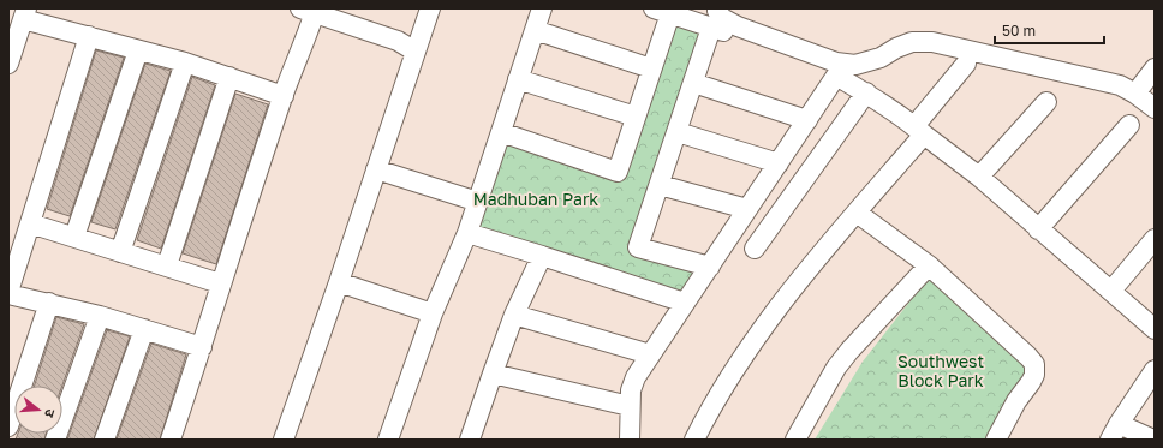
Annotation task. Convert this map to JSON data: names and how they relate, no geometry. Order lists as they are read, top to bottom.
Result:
{
  "parks": ["Madhuban Park", "Southwest Block Park"],
  "scale_bar": "50 m",
  "north": "right"
}
